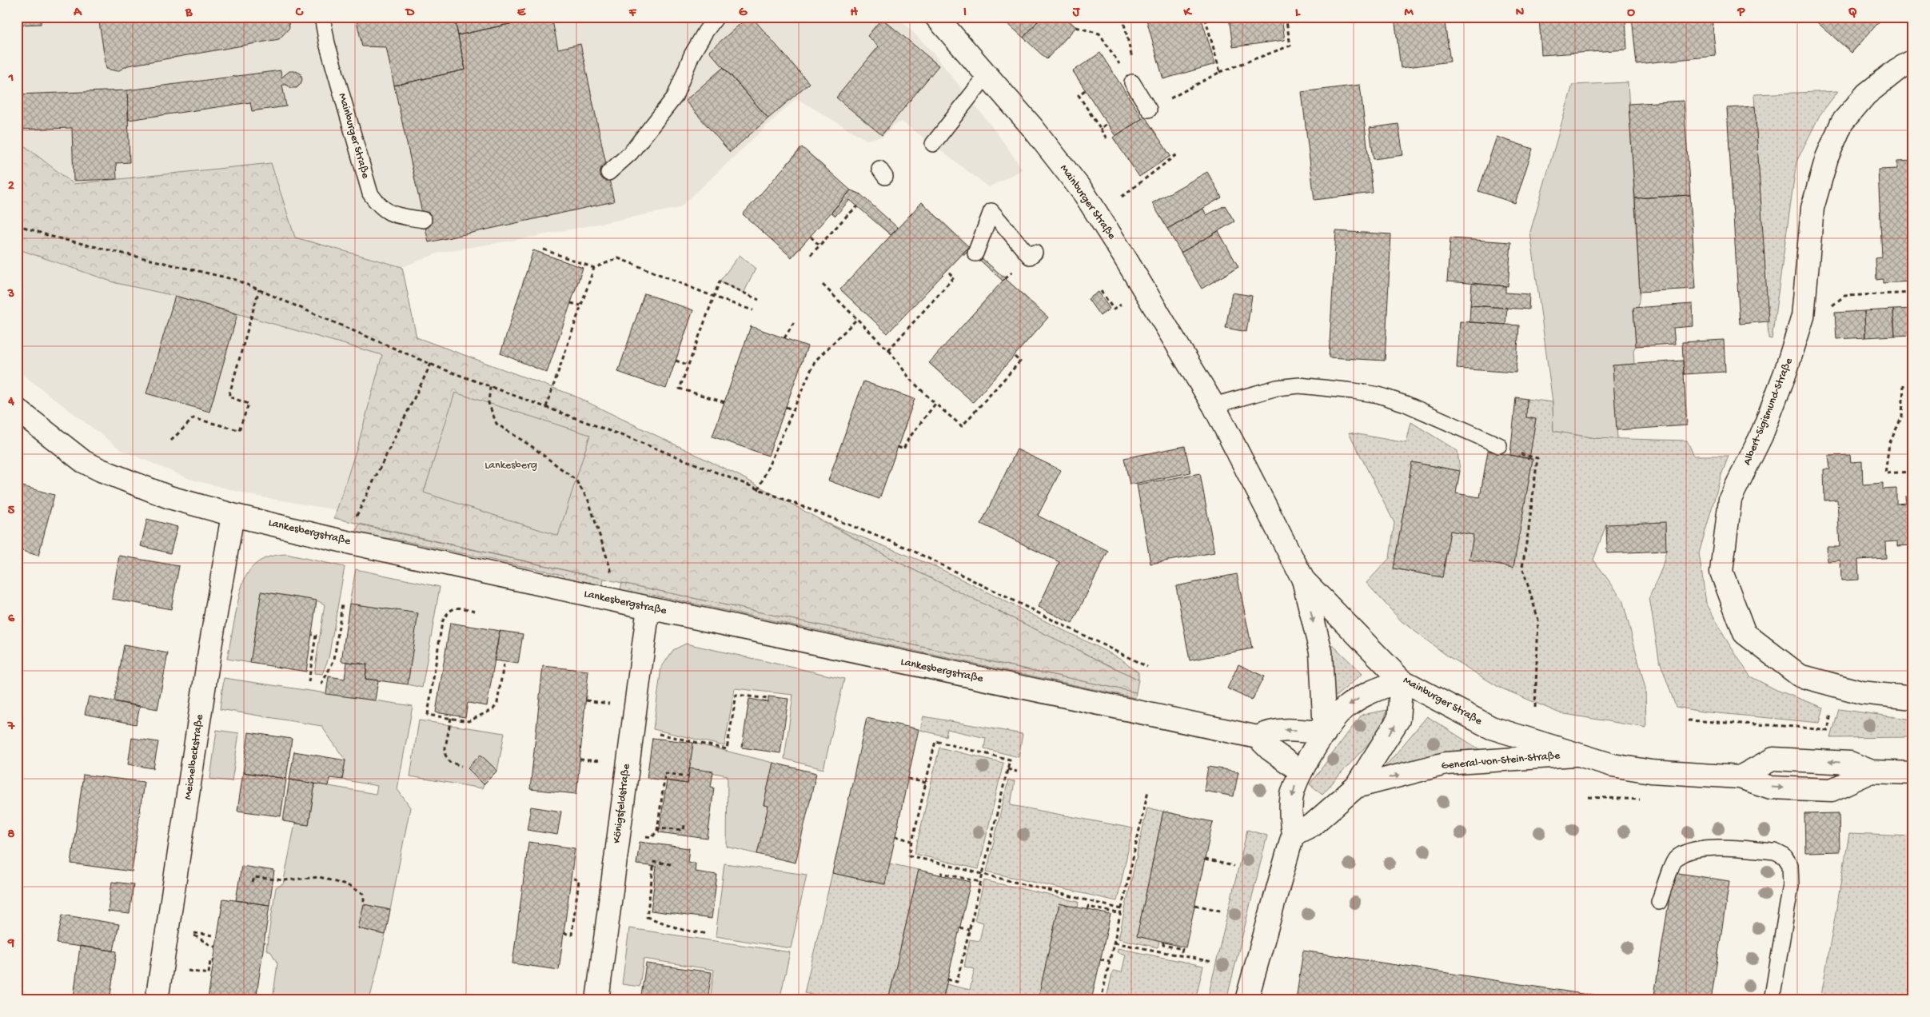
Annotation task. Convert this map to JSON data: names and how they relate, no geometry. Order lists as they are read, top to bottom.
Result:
{
  "streets": {
    "street": [
      "Mainburger Straße",
      "Albert-Sigismund-Straße",
      "Lankesbergstraße",
      "Meichelbeckstraße",
      "General-von-Stein-Straße",
      "Königsfeldstraße"
    ]
  },
  "crossings": [
    ["Mainburger Straße", "General-von-Stein-Straße"],
    ["Lankesbergstraße", "Meichelbeckstraße"],
    ["Lankesbergstraße", "Königsfeldstraße"]
  ],
  "one_way": ["General-von-Stein-Straße"],
  "parks": ["Lankesberg"],
  "grid": {
    "columns": [
      "A",
      "B",
      "C",
      "D",
      "E",
      "F",
      "G",
      "H",
      "I",
      "J",
      "K",
      "L",
      "M",
      "N",
      "O",
      "P",
      "Q"
    ],
    "rows": [
      "1",
      "2",
      "3",
      "4",
      "5",
      "6",
      "7",
      "8",
      "9"
    ]
  }
}
